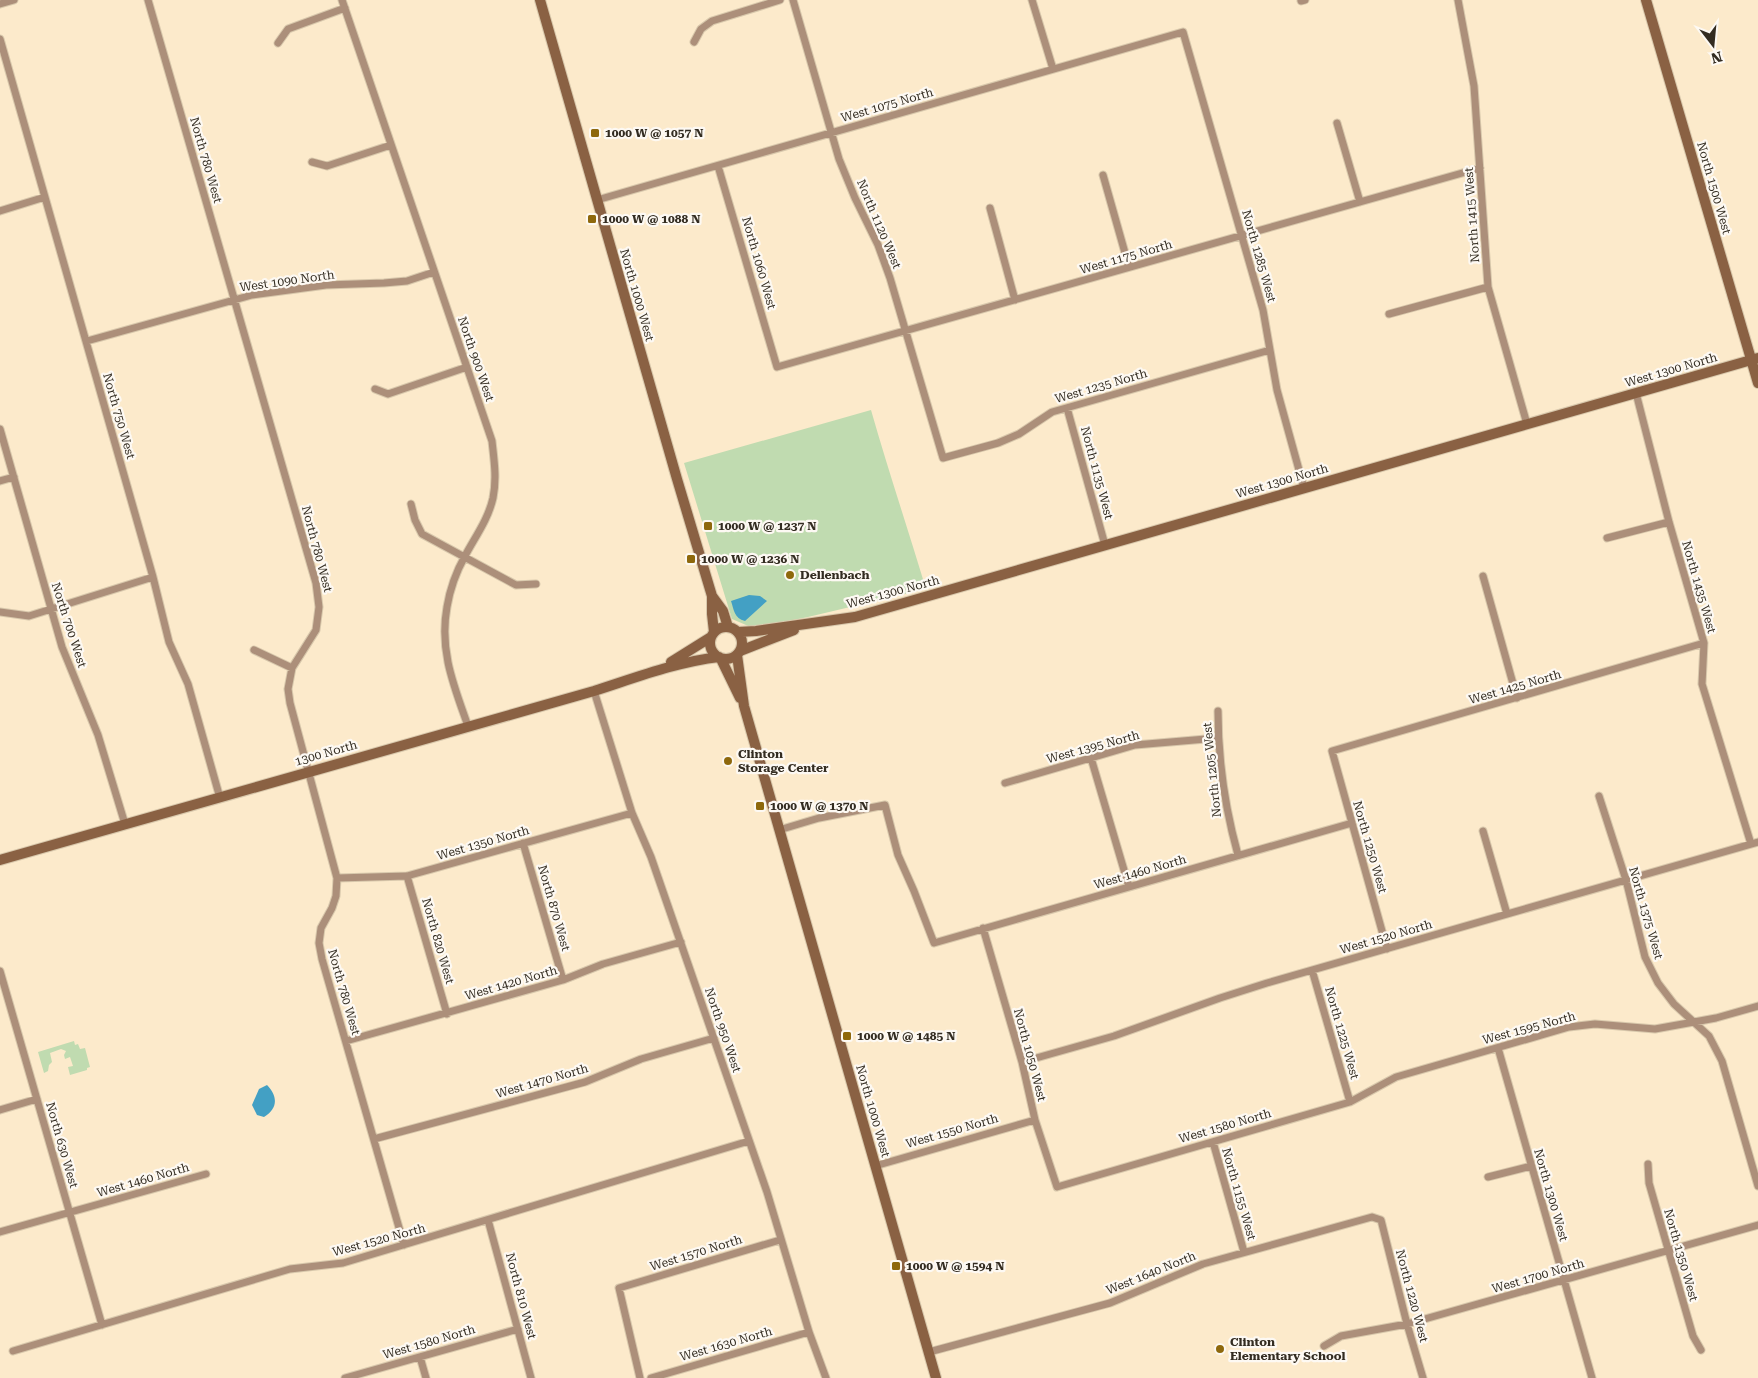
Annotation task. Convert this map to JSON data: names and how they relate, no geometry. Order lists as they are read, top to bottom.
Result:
{
  "streets": {
    "street": [
      "West 1075 North",
      "North 780 West",
      "North 1500 West",
      "North 1415 West",
      "North 1120 West",
      "North 1285 West",
      "West 1175 North",
      "North 1060 West",
      "West 1090 North",
      "North 1000 West",
      "North 900 West",
      "West 1300 North",
      "West 1235 North",
      "North 750 West",
      "North 1135 West",
      "North 1435 West",
      "North 700 West",
      "West 1425 North",
      "West 1395 North",
      "1300 North",
      "North 1205 West",
      "West 1350 North",
      "North 1250 West",
      "West 1460 North",
      "North 870 West",
      "North 1375 West",
      "West 1520 North",
      "North 820 West",
      "West 1420 North",
      "West 1595 North",
      "North 950 West",
      "North 1225 West",
      "North 1050 West",
      "West 1470 North",
      "West 1580 North",
      "West 1550 North",
      "North 630 West",
      "North 1155 West",
      "North 1300 West",
      "West 1570 North",
      "North 1350 West",
      "West 1640 North",
      "West 1700 North",
      "North 810 West",
      "North 1220 West",
      "West 1630 North"
    ]
  },
  "crossings": [
    ["West 1075 North", "North 1120 West"],
    ["West 1075 North", "North 1285 West"],
    ["West 1075 North", "North 1060 West"],
    ["West 1075 North", "North 1000 West"],
    ["North 780 West", "West 1090 North"],
    ["North 780 West", "1300 North"],
    ["North 780 West", "West 1350 North"],
    ["North 780 West", "West 1520 North"],
    ["North 780 West", "West 1420 North"],
    ["North 780 West", "West 1470 North"],
    ["North 1500 West", "West 1300 North"],
    ["North 1415 West", "West 1175 North"],
    ["North 1415 West", "West 1300 North"],
    ["North 1120 West", "West 1175 North"],
    ["North 1120 West", "West 1235 North"],
    ["North 1285 West", "West 1175 North"],
    ["North 1285 West", "West 1300 North"],
    ["North 1285 West", "West 1235 North"],
    ["West 1175 North", "North 1060 West"],
    ["West 1090 North", "North 900 West"],
    ["West 1090 North", "North 750 West"],
    ["North 1000 West", "West 1300 North"],
    ["North 1000 West", "1300 North"],
    ["North 1000 West", "West 1460 North"],
    ["North 1000 West", "West 1550 North"],
    ["North 1000 West", "West 1640 North"],
    ["North 900 West", "1300 North"],
    ["West 1300 North", "North 1135 West"],
    ["West 1300 North", "North 1435 West"],
    ["West 1300 North", "1300 North"],
    ["West 1235 North", "North 1135 West"],
    ["North 750 West", "1300 North"],
    ["North 1435 West", "West 1425 North"],
    ["North 1435 West", "West 1520 North"],
    ["North 700 West", "1300 North"],
    ["West 1425 North", "North 1250 West"],
    ["West 1395 North", "North 1205 West"],
    ["1300 North", "North 950 West"],
    ["North 1205 West", "West 1460 North"],
    ["West 1350 North", "North 870 West"],
    ["West 1350 North", "North 820 West"],
    ["West 1350 North", "North 950 West"],
    ["North 1250 West", "West 1460 North"],
    ["North 1250 West", "West 1520 North"],
    ["West 1460 North", "North 1050 West"],
    ["West 1460 North", "North 630 West"],
    ["North 870 West", "West 1420 North"],
    ["North 1375 West", "West 1520 North"],
    ["North 1375 West", "West 1595 North"],
    ["West 1520 North", "North 950 West"],
    ["West 1520 North", "North 1225 West"],
    ["West 1520 North", "North 1050 West"],
    ["West 1520 North", "North 630 West"],
    ["West 1520 North", "North 810 West"],
    ["North 820 West", "West 1420 North"],
    ["West 1420 North", "North 950 West"],
    ["West 1595 North", "West 1580 North"],
    ["West 1595 North", "North 1300 West"],
    ["North 950 West", "West 1470 North"],
    ["North 950 West", "West 1570 North"],
    ["North 950 West", "West 1630 North"],
    ["North 1225 West", "West 1580 North"],
    ["North 1050 West", "West 1580 North"],
    ["North 1050 West", "West 1550 North"],
    ["West 1580 North", "North 1155 West"],
    ["West 1580 North", "North 810 West"],
    ["North 1155 West", "West 1640 North"],
    ["North 1300 West", "West 1700 North"],
    ["North 1350 West", "West 1700 North"],
    ["West 1640 North", "North 1220 West"],
    ["West 1700 North", "North 1220 West"]
  ],
  "places": {
    "transit": [
      "1000 W @ 1057 N",
      "1000 W @ 1088 N",
      "1000 W @ 1237 N",
      "1000 W @ 1236 N",
      "1000 W @ 1370 N",
      "1000 W @ 1485 N",
      "1000 W @ 1594 N"
    ],
    "other": ["Dellenbach", "Clinton Storage Center", "Clinton Elementary School"]
  },
  "north": "bottom"
}
